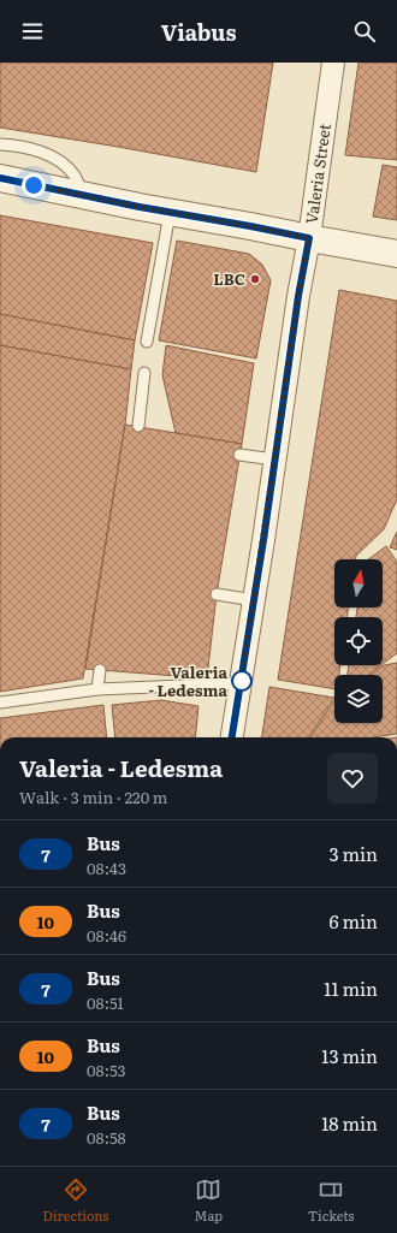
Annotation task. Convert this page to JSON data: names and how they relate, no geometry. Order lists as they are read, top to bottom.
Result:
{
  "streets": {
    "street": ["Valeria Street"]
  },
  "places": ["LBC", "Valeria - Ledesma"],
  "lines": ["bus line 7"],
  "north": "top",
  "page": {
    "header": "Viabus",
    "heading": ["Valeria - Ledesma", "Walk · 3 min · 220 m"],
    "list": [
      {
        "mark": "7",
        "name": "Bus",
        "note": "08:43",
        "value": "3 min"
      },
      {
        "mark": "10",
        "name": "Bus",
        "note": "08:46",
        "value": "6 min"
      },
      {
        "mark": "7",
        "name": "Bus",
        "note": "08:51",
        "value": "11 min"
      },
      {
        "mark": "10",
        "name": "Bus",
        "note": "08:53",
        "value": "13 min"
      },
      {
        "mark": "7",
        "name": "Bus",
        "note": "08:58",
        "value": "18 min"
      }
    ],
    "tabs": ["Directions", "Map", "Tickets"]
  }
}
